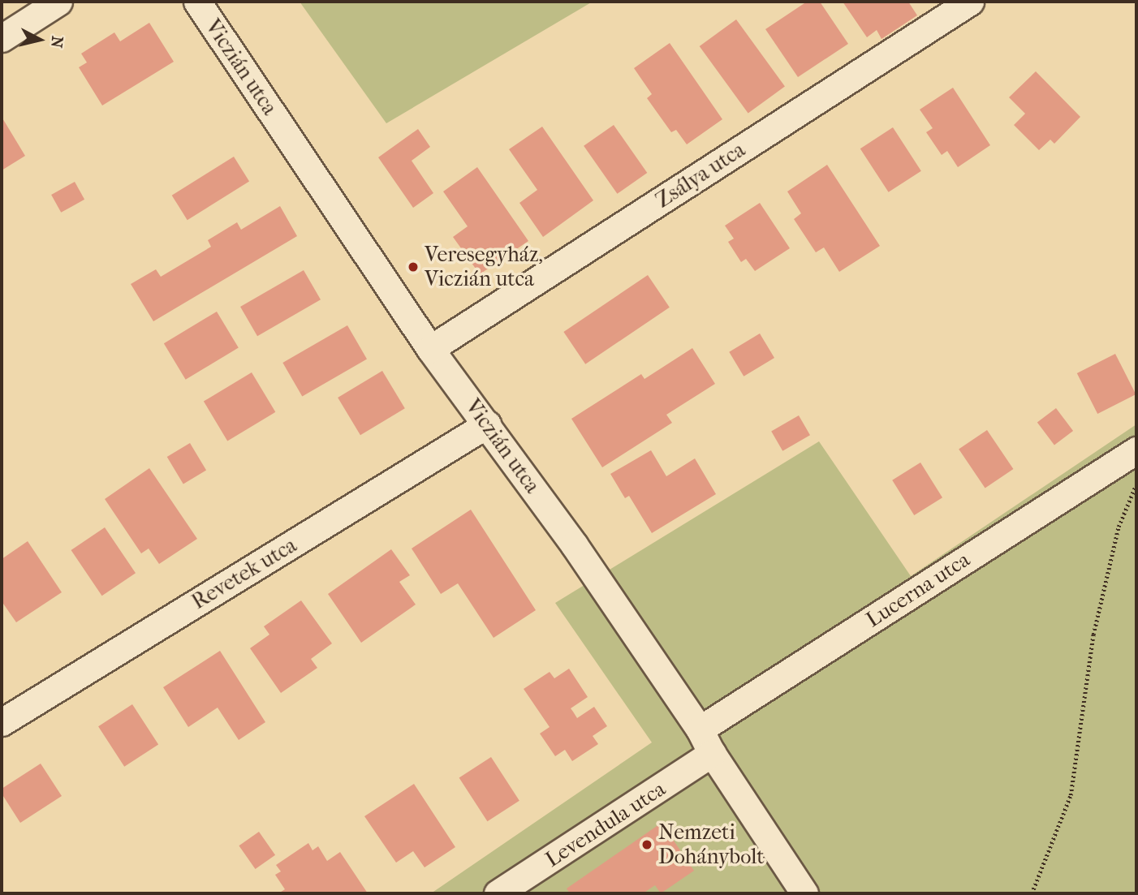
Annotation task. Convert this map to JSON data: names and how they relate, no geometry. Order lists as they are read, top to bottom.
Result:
{
  "streets": {
    "street": [
      "Viczián utca",
      "Zsálya utca",
      "Revetek utca",
      "Lucerna utca",
      "Levendula utca"
    ]
  },
  "crossings": [
    ["Viczián utca", "Zsálya utca"],
    ["Viczián utca", "Revetek utca"],
    ["Viczián utca", "Lucerna utca"],
    ["Viczián utca", "Levendula utca"]
  ],
  "places": ["Veresegyház, Viczián utca", "Nemzeti Dohánybolt"],
  "north": "right"
}
